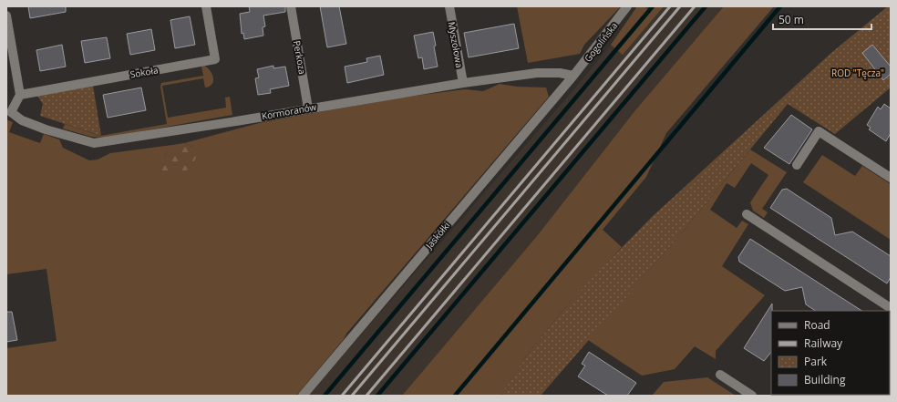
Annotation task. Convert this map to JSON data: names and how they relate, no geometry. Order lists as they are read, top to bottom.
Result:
{
  "streets": {
    "street": [
      "Gogolińska",
      "Myszołowa",
      "Perkoza",
      "Sokoła",
      "Kormoranów",
      "Jaskółki"
    ]
  },
  "crossings": [
    ["Gogolińska", "Kormoranów"],
    ["Gogolińska", "Jaskółki"],
    ["Myszołowa", "Kormoranów"],
    ["Perkoza", "Kormoranów"],
    ["Kormoranów", "Jaskółki"]
  ],
  "parks": ["ROD \"Tęcza\""],
  "legend": [
    "Road",
    "Railway",
    "Park",
    "Building"
  ],
  "scale_bar": "50 m"
}
